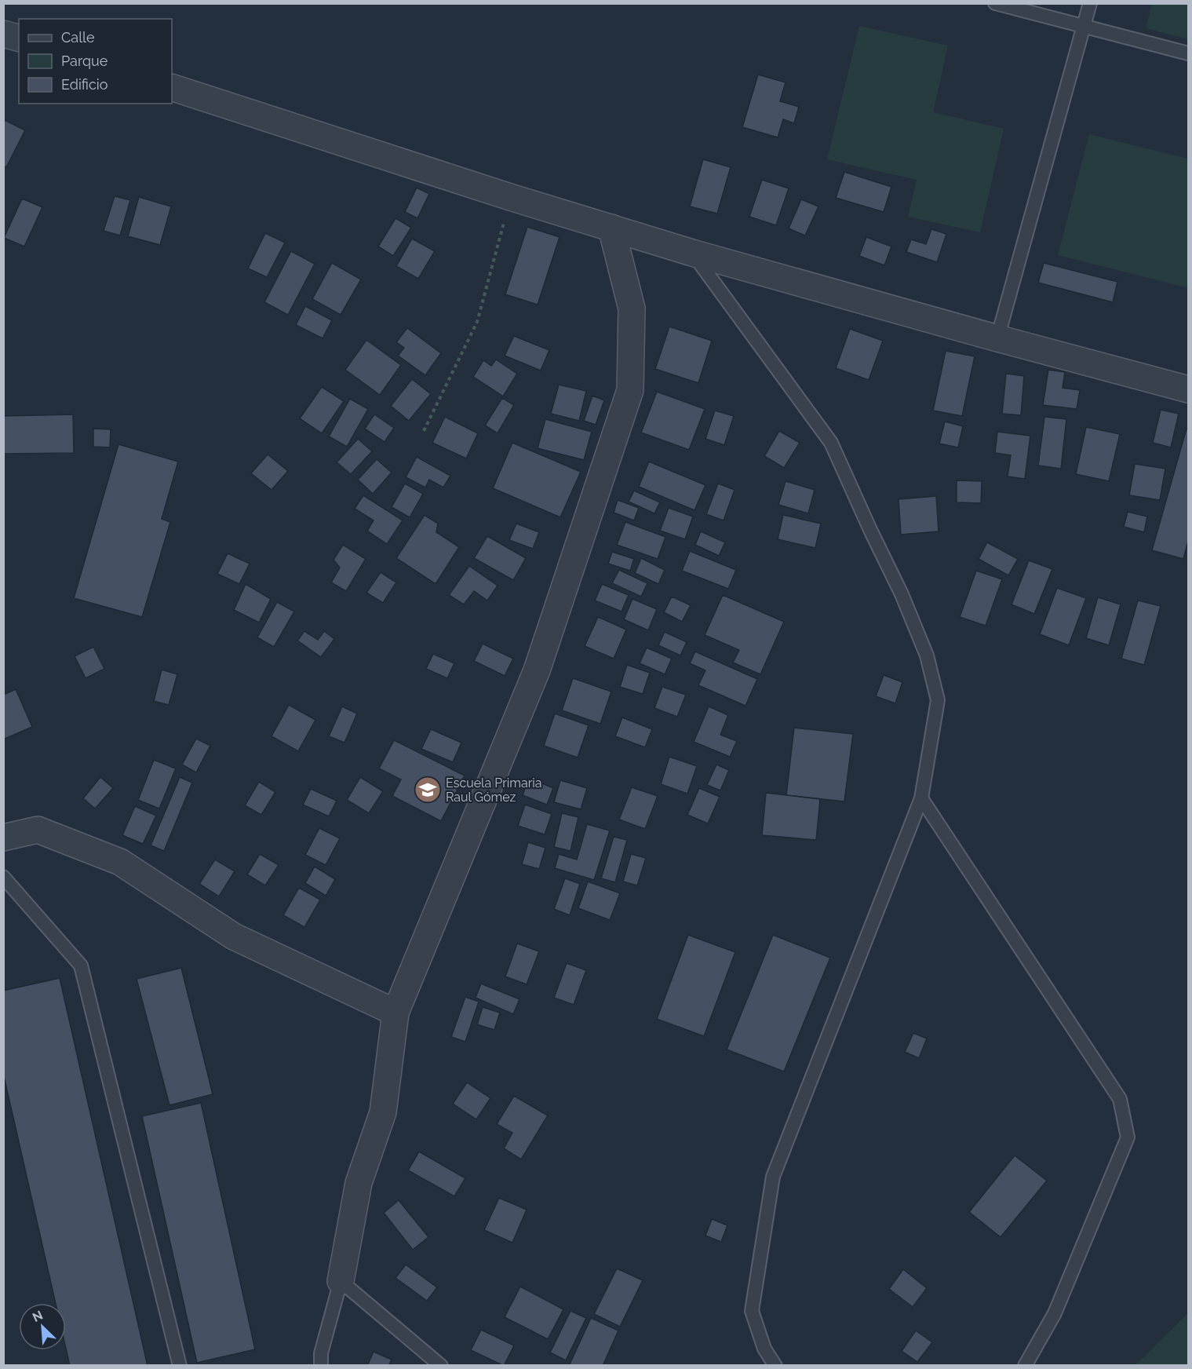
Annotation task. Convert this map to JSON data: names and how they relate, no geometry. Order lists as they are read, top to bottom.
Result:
{
  "places": {
    "school or university": ["Escuela Primaria Raul Gómez"]
  },
  "legend": ["Calle", "Parque", "Edificio"],
  "north": "top left"
}
